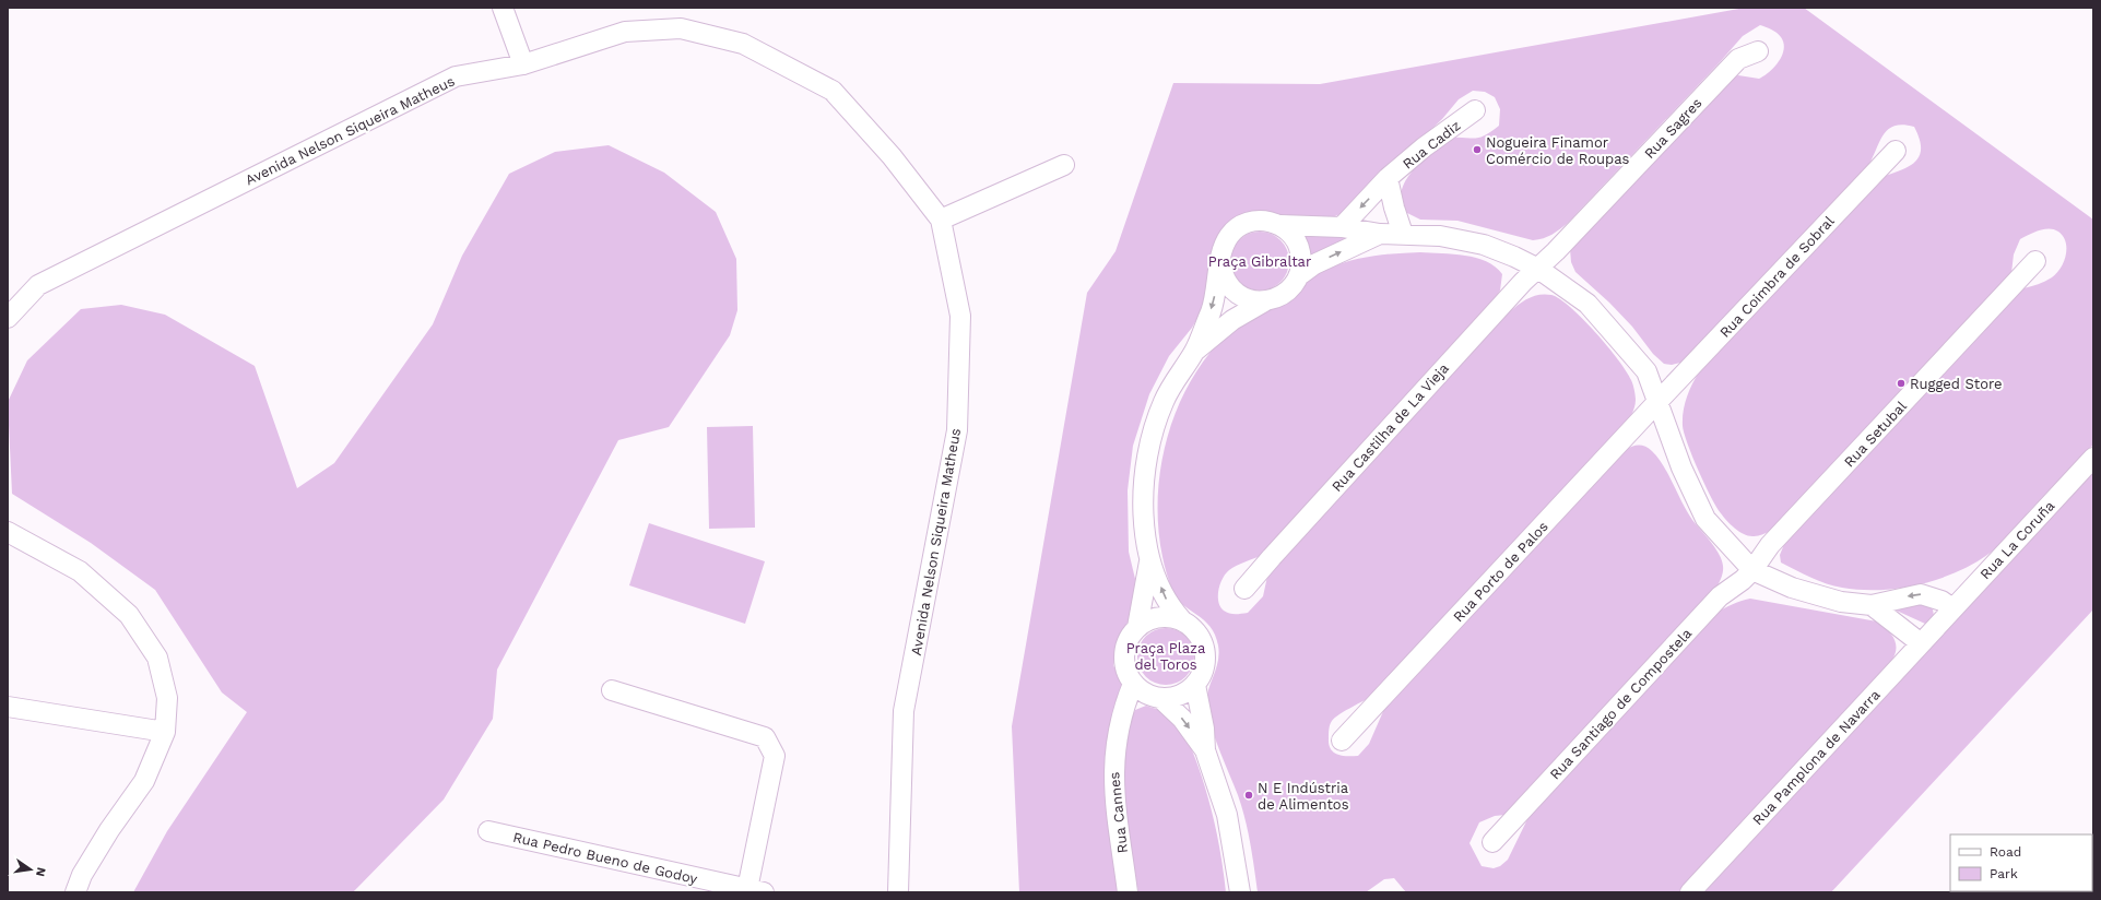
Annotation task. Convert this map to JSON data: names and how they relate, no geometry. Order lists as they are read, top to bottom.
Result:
{
  "streets": {
    "street": [
      "Rua Sagres",
      "Avenida Nelson Siqueira Matheus",
      "Rua Cadiz",
      "Rua Coimbra de Sobral",
      "Rua Castilha de La Vieja",
      "Rua Setubal",
      "Rua La Coruña",
      "Rua Porto de Palos",
      "Rua Santiago de Compostela",
      "Rua Pamplona de Navarra",
      "Rua Cannes",
      "Rua Pedro Bueno de Godoy"
    ]
  },
  "crossings": [
    ["Rua Sagres", "Rua Castilha de La Vieja"],
    ["Rua Coimbra de Sobral", "Rua Porto de Palos"],
    ["Rua Setubal", "Rua Santiago de Compostela"],
    ["Rua La Coruña", "Rua Pamplona de Navarra"]
  ],
  "parks": ["Praça Gibraltar", "Praça Plaza del Toros"],
  "places": ["Nogueira Finamor Comércio de Roupas", "Rugged Store", "N E Indústria de Alimentos"],
  "legend": ["Road", "Park"],
  "north": "right"
}
